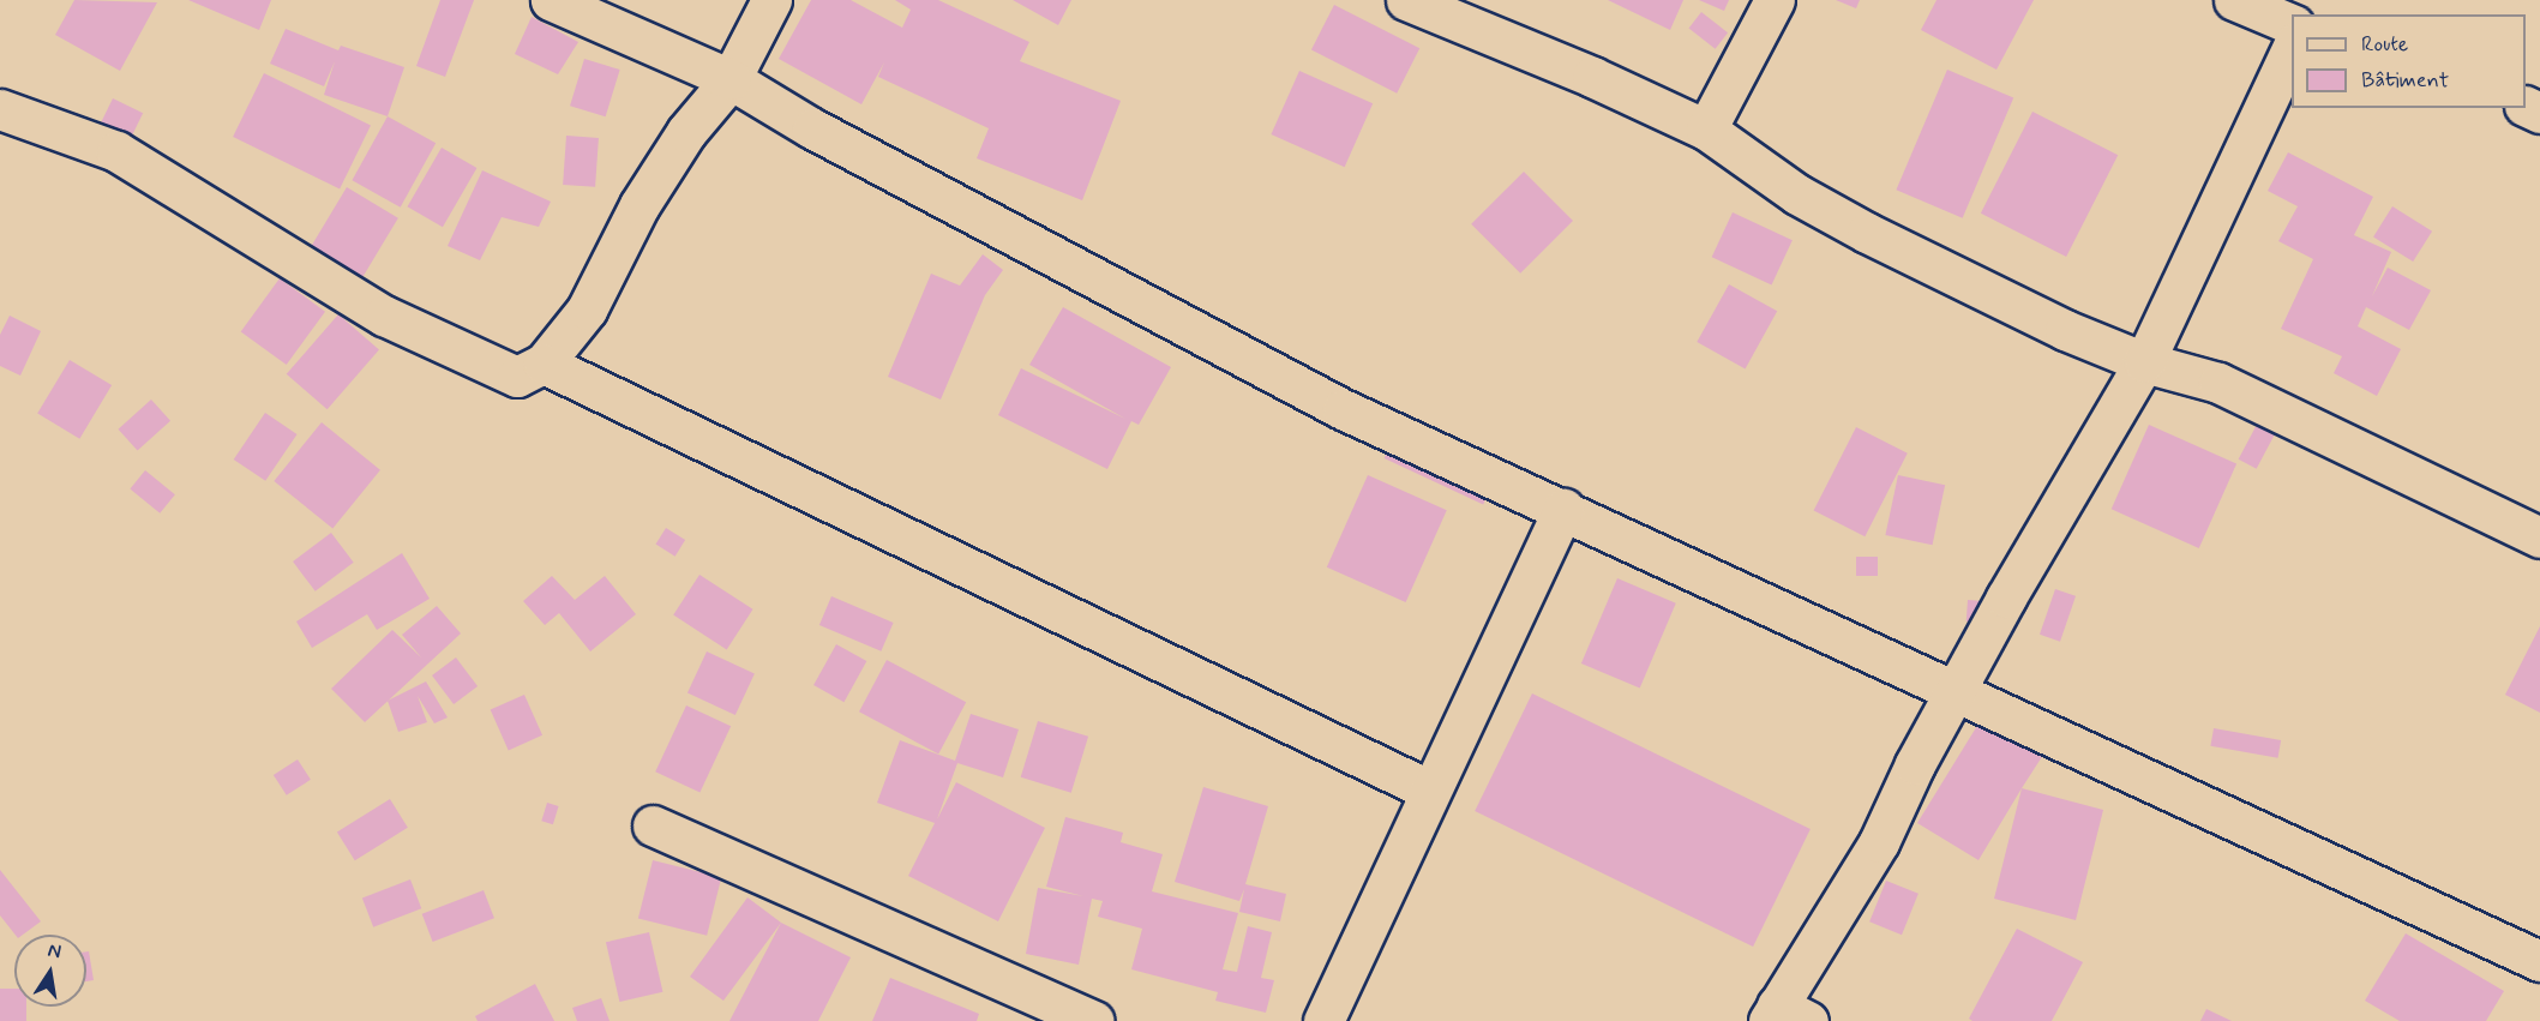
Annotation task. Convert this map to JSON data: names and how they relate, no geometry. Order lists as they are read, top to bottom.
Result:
{
  "legend": ["Route", "Bâtiment"],
  "north": "top"
}
